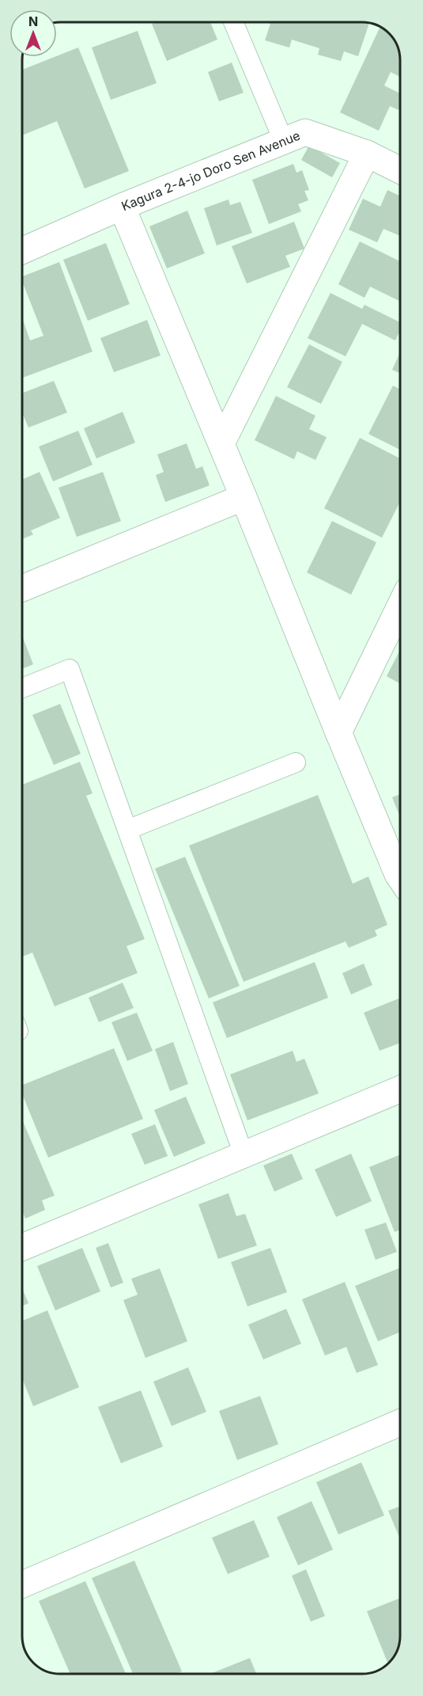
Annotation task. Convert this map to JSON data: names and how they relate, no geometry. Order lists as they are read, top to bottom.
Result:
{
  "streets": {
    "street": ["Kagura 2-4-jo Doro Sen Avenue"]
  },
  "north": "top"
}
